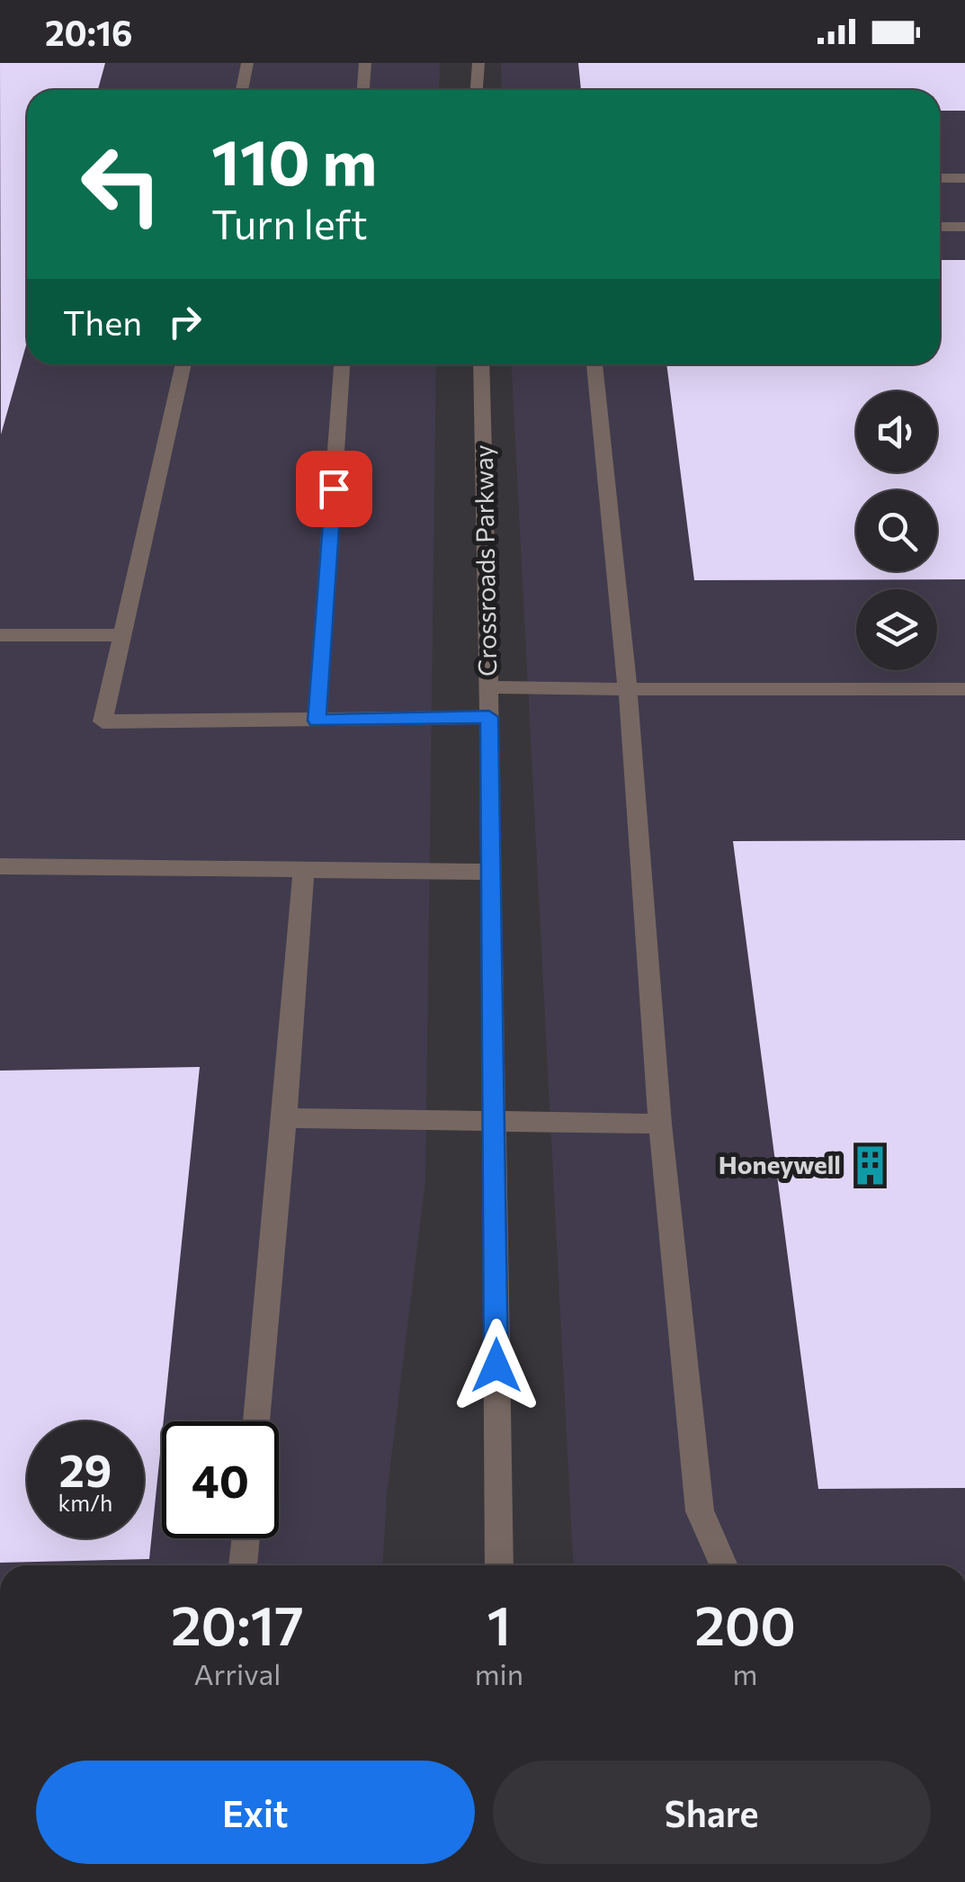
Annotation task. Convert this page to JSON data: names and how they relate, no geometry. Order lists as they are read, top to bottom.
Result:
{
  "streets": {
    "street": ["Crossroads Parkway"]
  },
  "places": {
    "building": ["Honeywell"]
  },
  "page": {
    "status": "20:16",
    "turn": ["110 m", "Turn left"],
    "then": "Then",
    "speed": "29 km/h",
    "limit": "40",
    "eta": [
      "20:17",
      "Arrival",
      "1",
      "min",
      "200",
      "m"
    ],
    "buttons": ["Exit", "Share"]
  }
}
